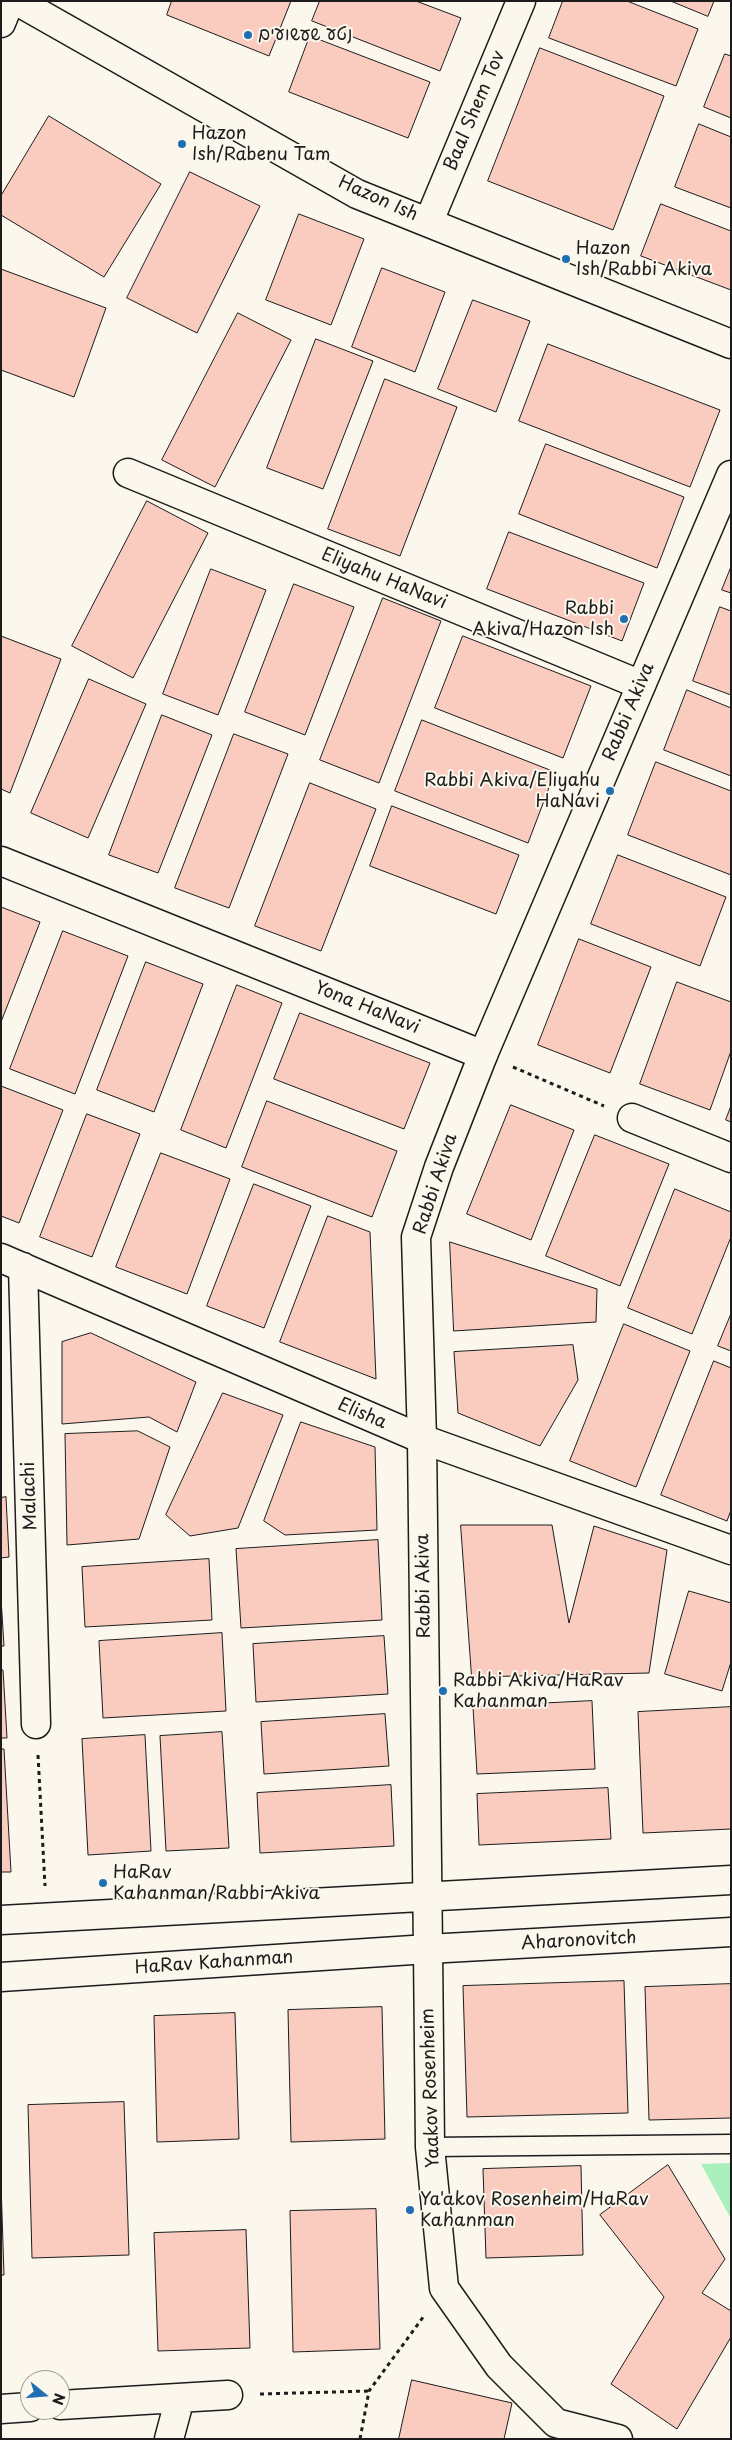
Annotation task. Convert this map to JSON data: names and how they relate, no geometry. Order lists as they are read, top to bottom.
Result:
{
  "streets": {
    "street": [
      "Baal Shem Tov",
      "Hazon Ish",
      "Eliyahu HaNavi",
      "Rabbi Akiva",
      "Yona HaNavi",
      "Elisha",
      "Malachi",
      "Aharonovitch",
      "HaRav Kahanman",
      "Yaakov Rosenheim"
    ]
  },
  "crossings": [
    ["Baal Shem Tov", "Hazon Ish"],
    ["Eliyahu HaNavi", "Rabbi Akiva"],
    ["Rabbi Akiva", "Yona HaNavi"],
    ["Rabbi Akiva", "Elisha"],
    ["Rabbi Akiva", "Aharonovitch"],
    ["Rabbi Akiva", "HaRav Kahanman"],
    ["Rabbi Akiva", "Yaakov Rosenheim"],
    ["Elisha", "Malachi"],
    ["Aharonovitch", "HaRav Kahanman"],
    ["Aharonovitch", "Yaakov Rosenheim"],
    ["HaRav Kahanman", "Yaakov Rosenheim"]
  ],
  "places": [
    "נטע שעשועים",
    "Hazon Ish/Rabenu Tam",
    "Hazon Ish/Rabbi Akiva",
    "Rabbi Akiva/Hazon Ish",
    "Rabbi Akiva/Eliyahu HaNavi",
    "Rabbi Akiva/HaRav Kahanman",
    "HaRav Kahanman/Rabbi Akiva",
    "Ya'akov Rosenheim/HaRav Kahanman"
  ],
  "north": "right"
}
